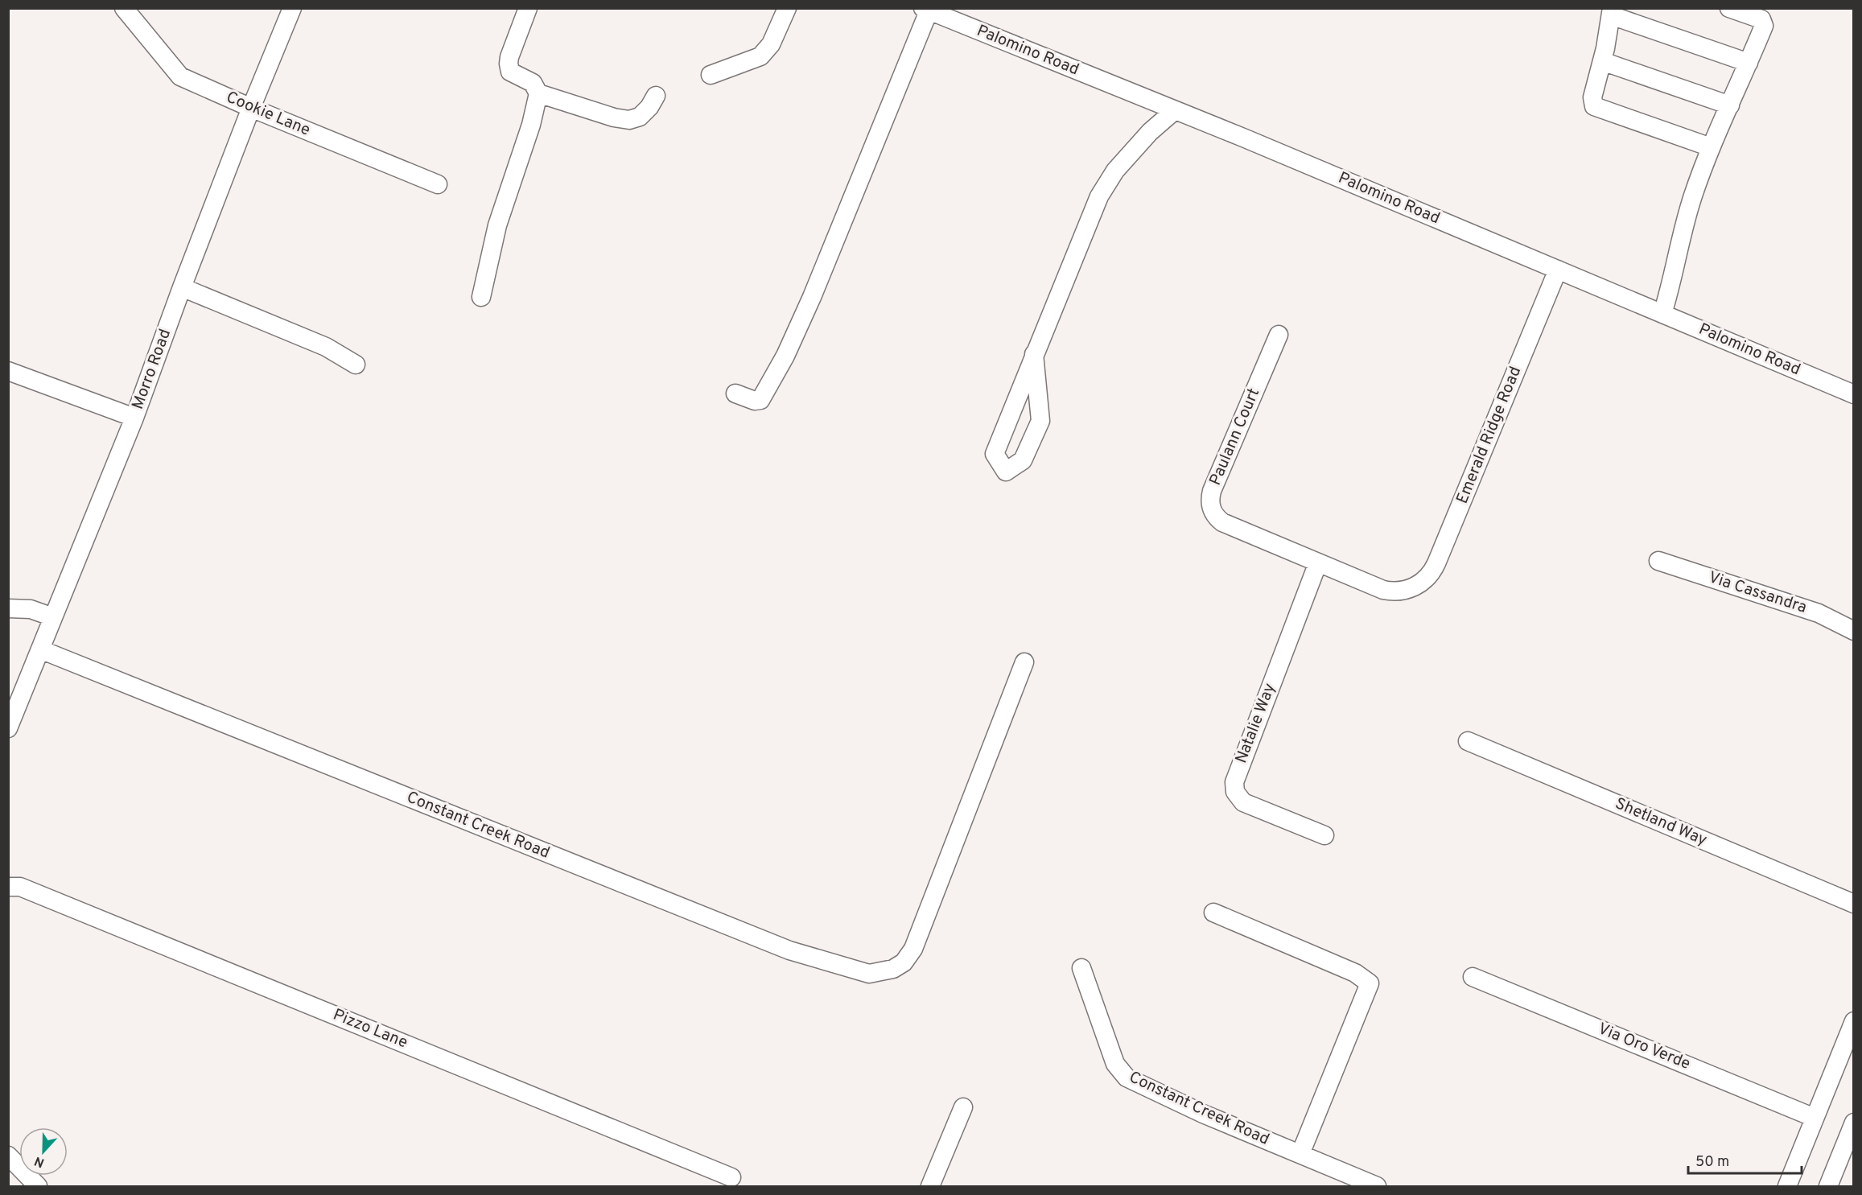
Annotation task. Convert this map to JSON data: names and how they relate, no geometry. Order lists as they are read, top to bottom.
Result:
{
  "streets": {
    "street": [
      "Palomino Road",
      "Cookie Lane",
      "Morro Road",
      "Emerald Ridge Road",
      "Paulann Court",
      "Via Cassandra",
      "Natalie Way",
      "Shetland Way",
      "Constant Creek Road",
      "Pizzo Lane",
      "Via Oro Verde"
    ]
  },
  "crossings": [
    ["Palomino Road", "Emerald Ridge Road"],
    ["Cookie Lane", "Morro Road"],
    ["Morro Road", "Constant Creek Road"],
    ["Emerald Ridge Road", "Paulann Court"],
    ["Emerald Ridge Road", "Natalie Way"],
    ["Paulann Court", "Natalie Way"]
  ],
  "scale_bar": "50 m",
  "north": "bottom"
}
